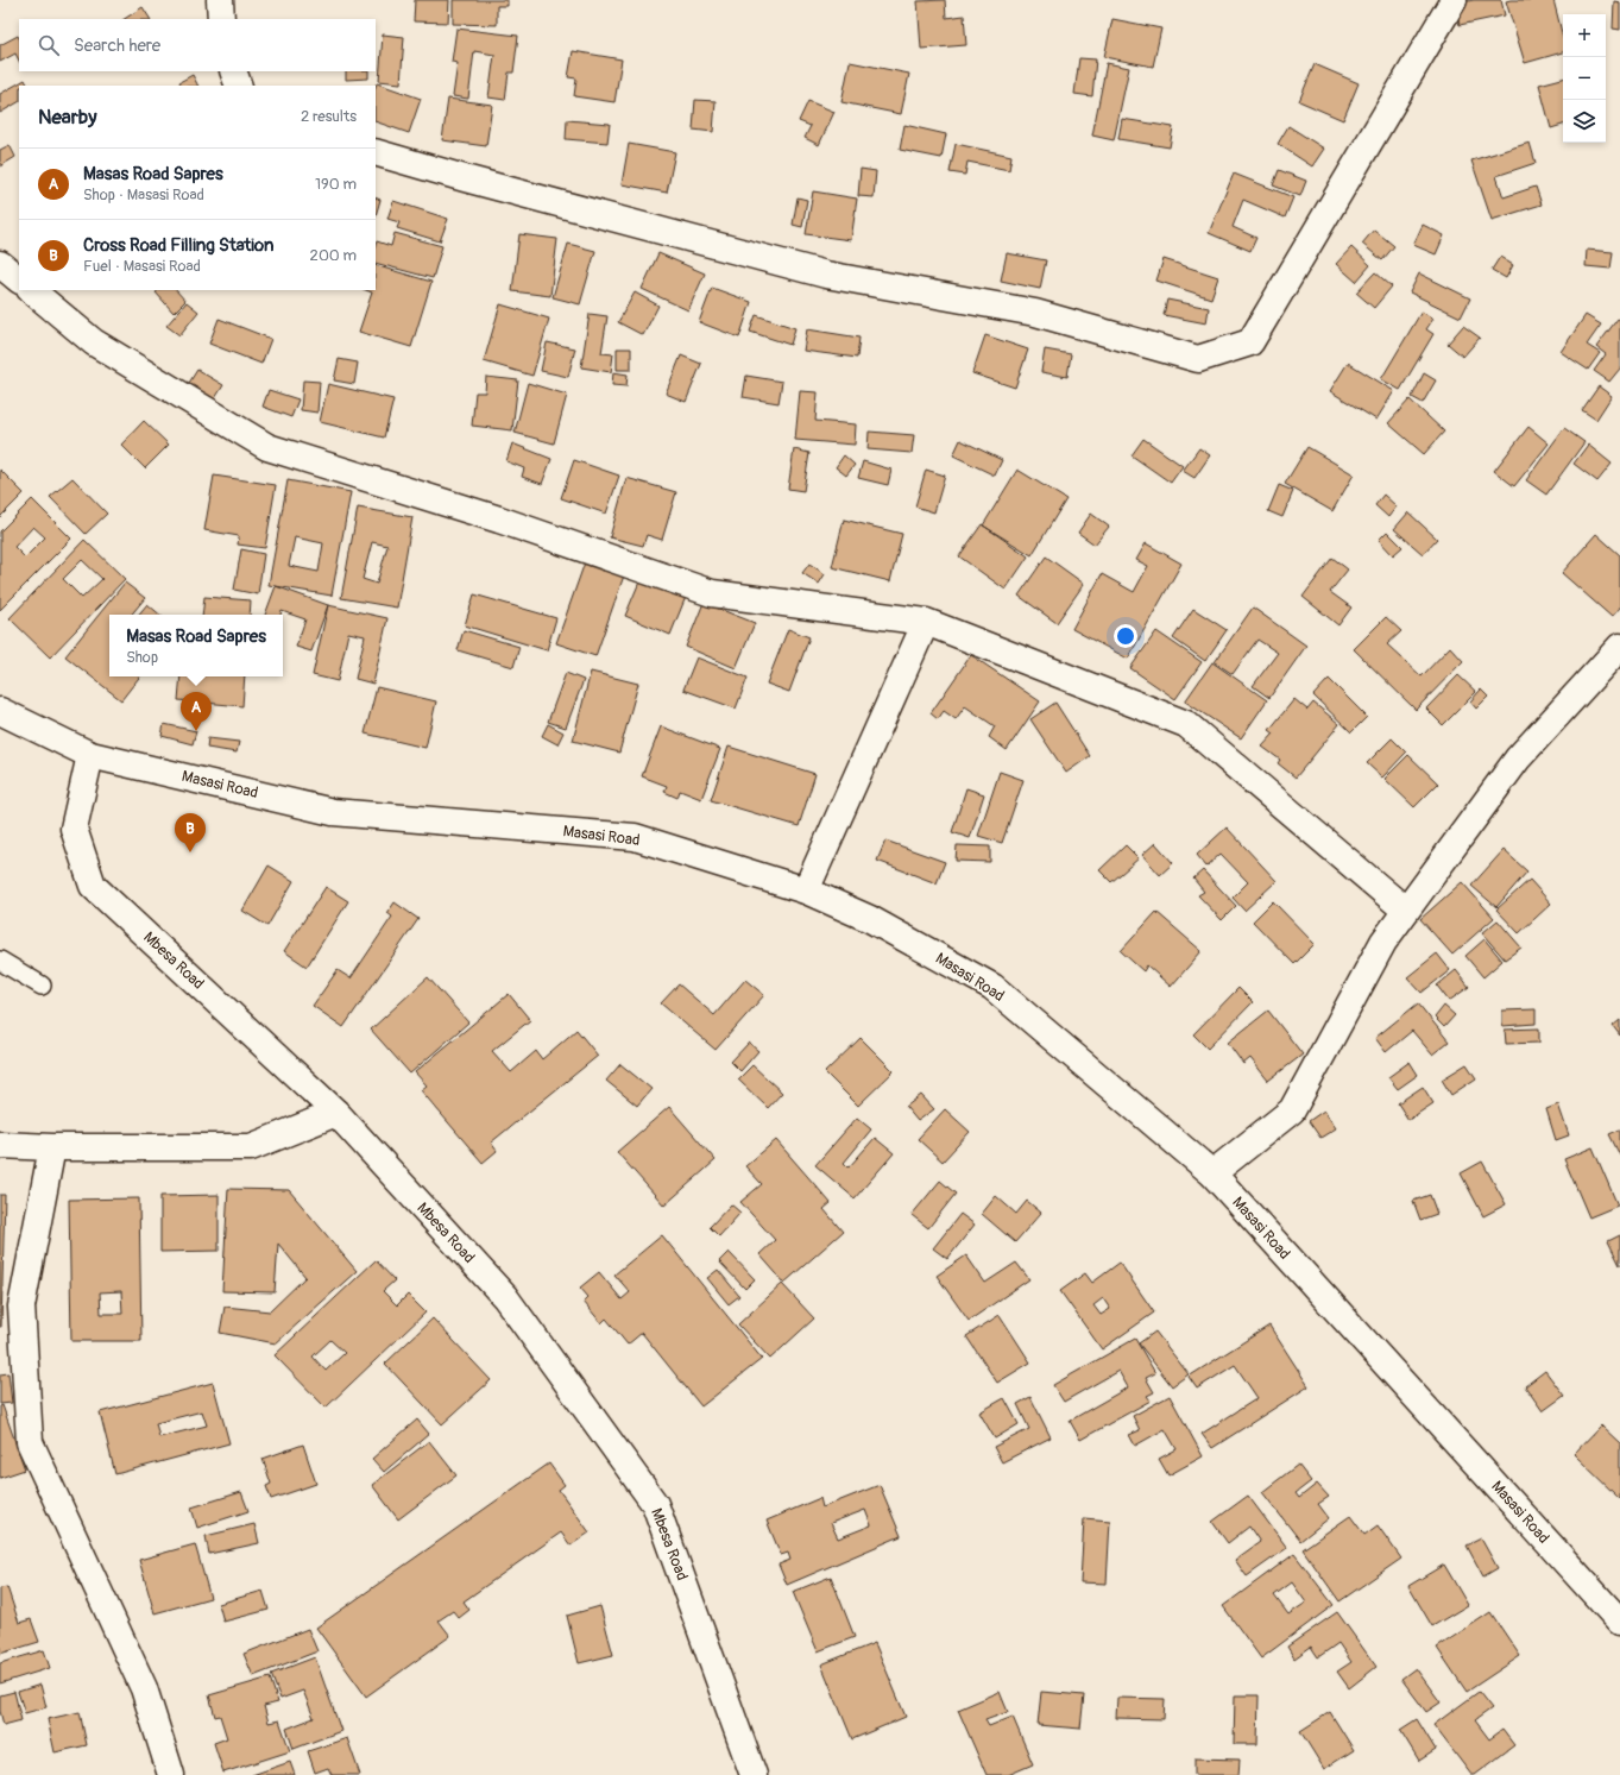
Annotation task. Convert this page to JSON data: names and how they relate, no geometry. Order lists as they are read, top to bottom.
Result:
{
  "streets": {
    "main road": ["Masasi Road", "Mbesa Road"]
  },
  "crossings": [
    ["Masasi Road", "Mbesa Road"]
  ],
  "page": {
    "map_buttons": ["+", "−"],
    "search": "Search here",
    "heading": ["Nearby", "2 results"],
    "list": [
      {
        "mark": "A",
        "name": "Masas Road Sapres",
        "note": "Shop · Masasi Road",
        "value": "190 m"
      },
      {
        "mark": "B",
        "name": "Cross Road Filling Station",
        "note": "Fuel · Masasi Road",
        "value": "200 m"
      }
    ],
    "popup": ["Masas Road Sapres", "Shop"],
    "pins": ["A", "B"]
  }
}
